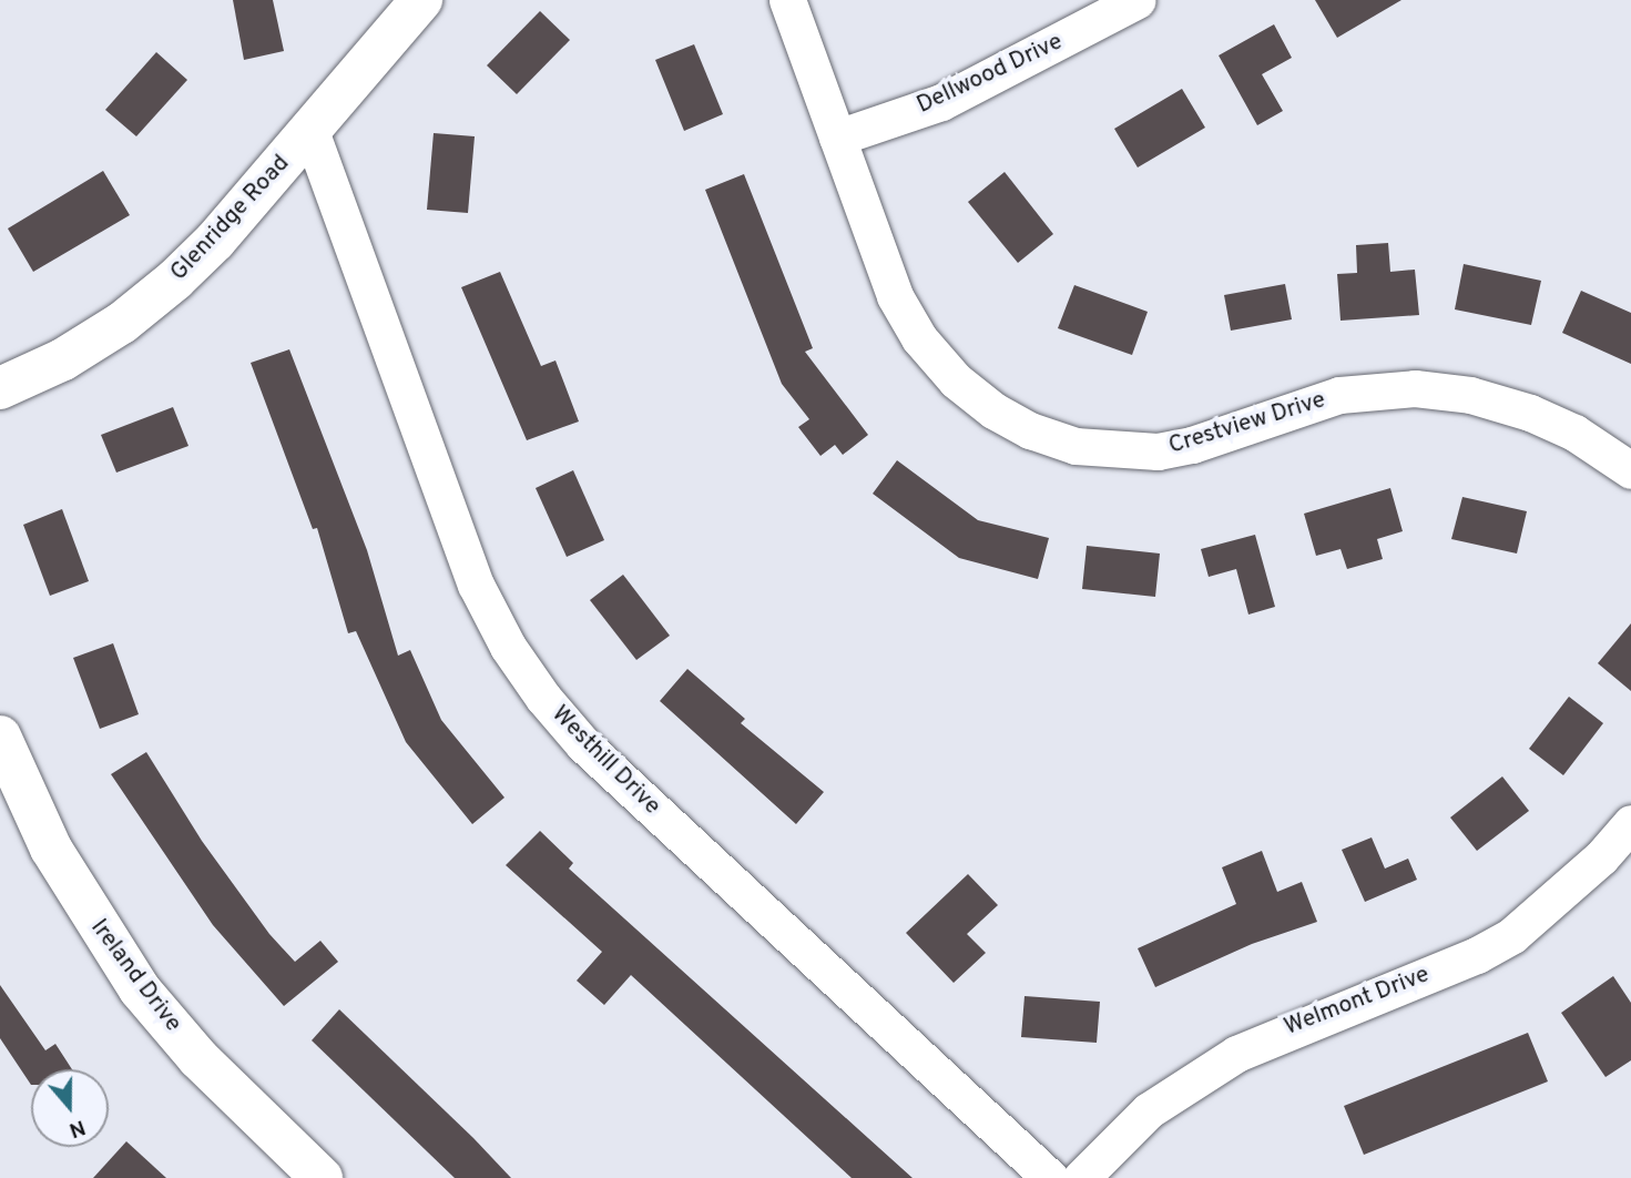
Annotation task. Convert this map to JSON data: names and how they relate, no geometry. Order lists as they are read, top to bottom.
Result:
{
  "streets": {
    "street": [
      "Dellwood Drive",
      "Glenridge Road",
      "Crestview Drive",
      "Westhill Drive",
      "Ireland Drive",
      "Welmont Drive"
    ]
  },
  "crossings": [
    ["Dellwood Drive", "Crestview Drive"],
    ["Glenridge Road", "Westhill Drive"]
  ],
  "north": "bottom"
}
